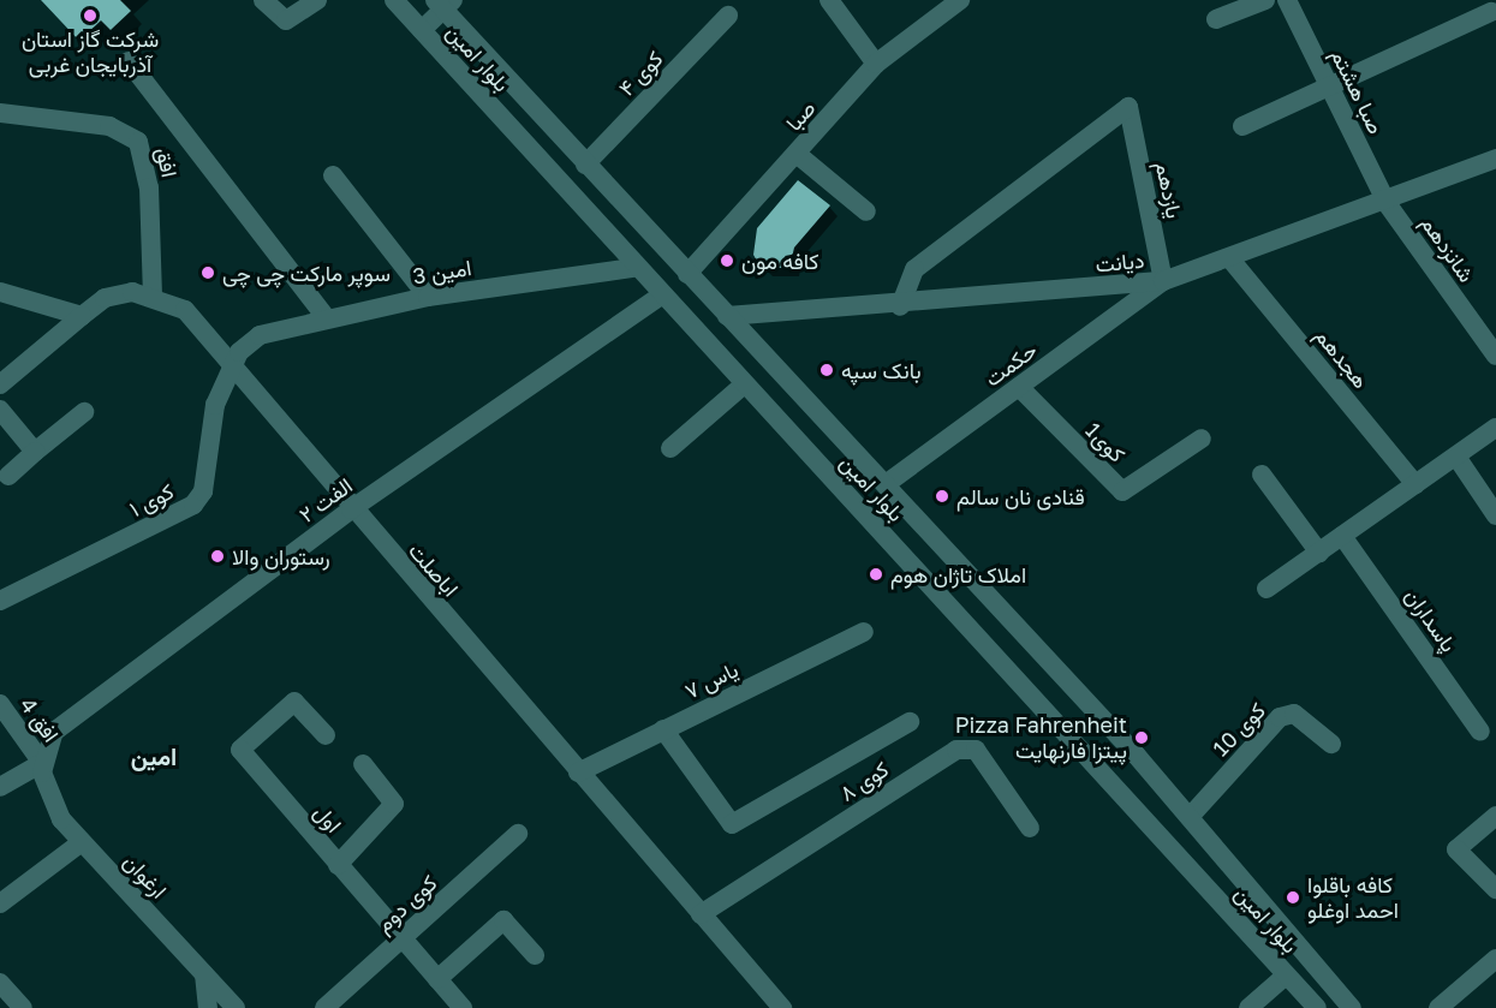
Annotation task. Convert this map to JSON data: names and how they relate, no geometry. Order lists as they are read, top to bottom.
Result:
{
  "streets": {
    "street": [
      "بلوار امین",
      "کوی ۴",
      "صبا هشتم",
      "صبا",
      "افق",
      "یازدهم",
      "شانزدهم",
      "دیانت",
      "امین 3",
      "هجدهم",
      "حکمت",
      "کوی1",
      "کوی ۱",
      "الفت ۲",
      "اباصلت",
      "پاسداران",
      "یاس ۷",
      "افق 4",
      "کوی 10",
      "کوی ۸",
      "اول",
      "ارغوان",
      "کوی دوم"
    ]
  },
  "crossings": [
    ["بلوار امین", "کوی ۴"],
    ["بلوار امین", "صبا"],
    ["بلوار امین", "دیانت"],
    ["بلوار امین", "امین 3"],
    ["بلوار امین", "حکمت"],
    ["بلوار امین", "الفت ۲"],
    ["بلوار امین", "کوی 10"],
    ["صبا هشتم", "شانزدهم"],
    ["صبا هشتم", "دیانت"],
    ["افق", "اباصلت"],
    ["یازدهم", "دیانت"],
    ["یازدهم", "حکمت"],
    ["شانزدهم", "دیانت"],
    ["دیانت", "هجدهم"],
    ["دیانت", "حکمت"],
    ["امین 3", "کوی ۱"],
    ["امین 3", "اباصلت"],
    ["حکمت", "کوی1"],
    ["کوی ۱", "اباصلت"],
    ["الفت ۲", "اباصلت"],
    ["الفت ۲", "افق 4"],
    ["الفت ۲", "ارغوان"],
    ["اباصلت", "یاس ۷"],
    ["اباصلت", "کوی ۸"],
    ["افق 4", "ارغوان"],
    ["اول", "کوی دوم"]
  ],
  "districts": ["امین"],
  "places": [
    "شرکت گاز استان آذربایجان غربی",
    "کافه مون",
    "سوپر مارکت چی چی",
    "بانک سپه",
    "قنادی نان سالم",
    "رستوران والا",
    "املاک تاژان هوم",
    "Pizza Fahrenheit پیتزا فارنهایت",
    "کافه باقلوا احمد اوغلو"
  ]
}
